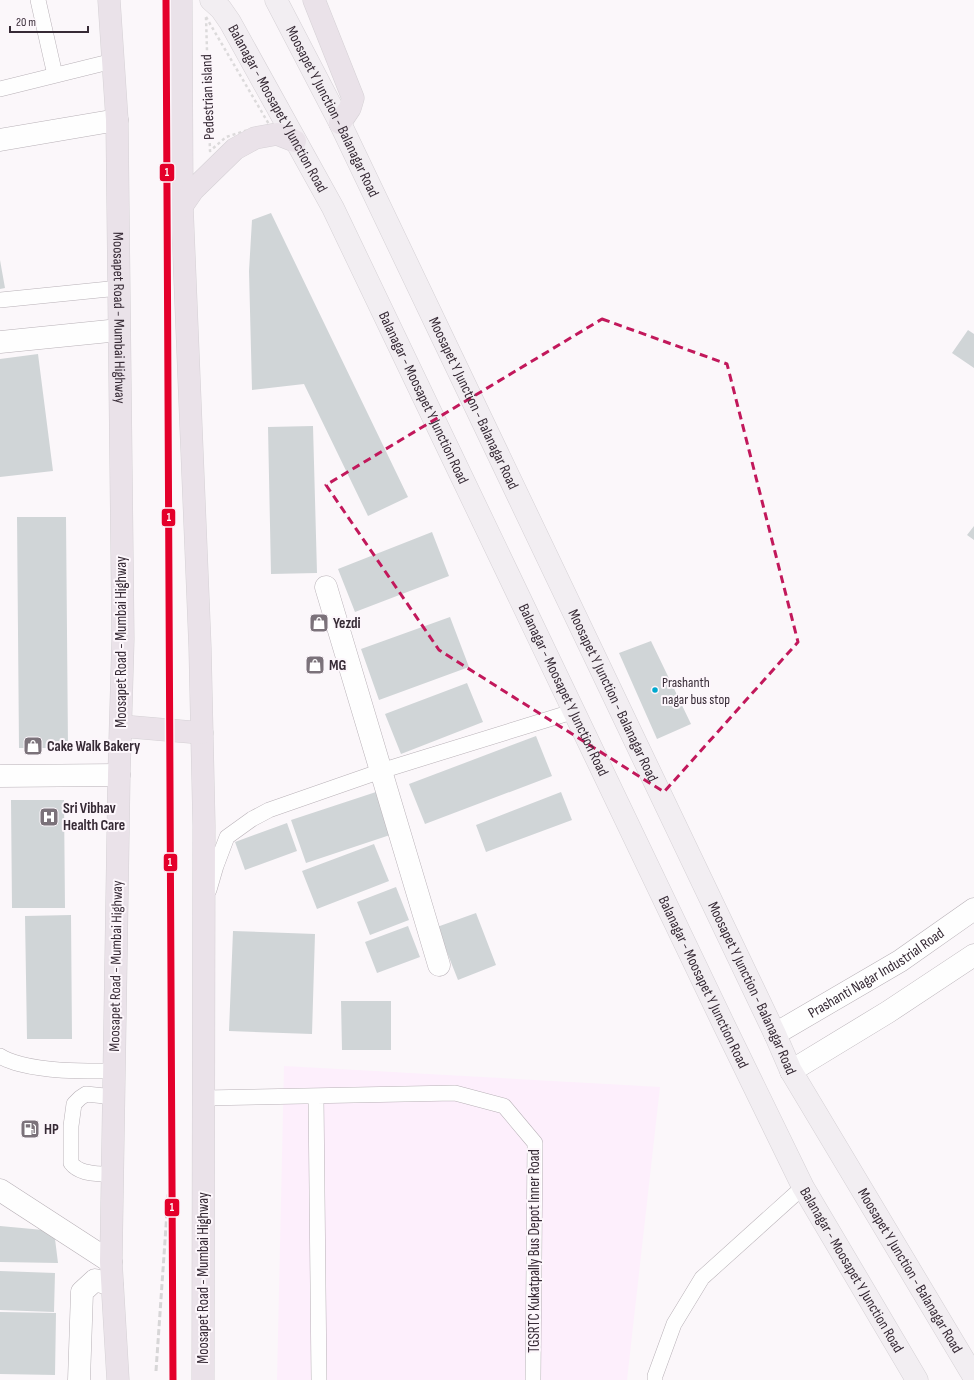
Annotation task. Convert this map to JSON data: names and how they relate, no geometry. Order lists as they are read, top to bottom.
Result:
{
  "streets": {
    "highway": ["Moosapet Road - Mumbai Highway"],
    "main road": ["Balanagar - Moosapet Y Junction Road", "Moosapet Y Junction - Balanagar Road"],
    "street": ["Prashanti Nagar Industrial Road"],
    "lane": ["TGSRTC Kukatpally Bus Depot Inner Road"],
    "path": ["Pedestrian island"]
  },
  "crossings": [
    ["Pedestrian island", "Balanagar - Moosapet Y Junction Road"],
    ["Moosapet Y Junction - Balanagar Road", "Prashanti Nagar Industrial Road"],
    ["Moosapet Road - Mumbai Highway", "TGSRTC Kukatpally Bus Depot Inner Road"]
  ],
  "places": {
    "shop": ["Yezdi", "MG", "Cake Walk Bakery"],
    "other": ["Prashanth nagar bus stop"],
    "hospital": ["Sri Vibhav Health Care"],
    "fuel station": ["HP"]
  },
  "lines": ["transit line 1"],
  "scale_bar": "20 m"
}
